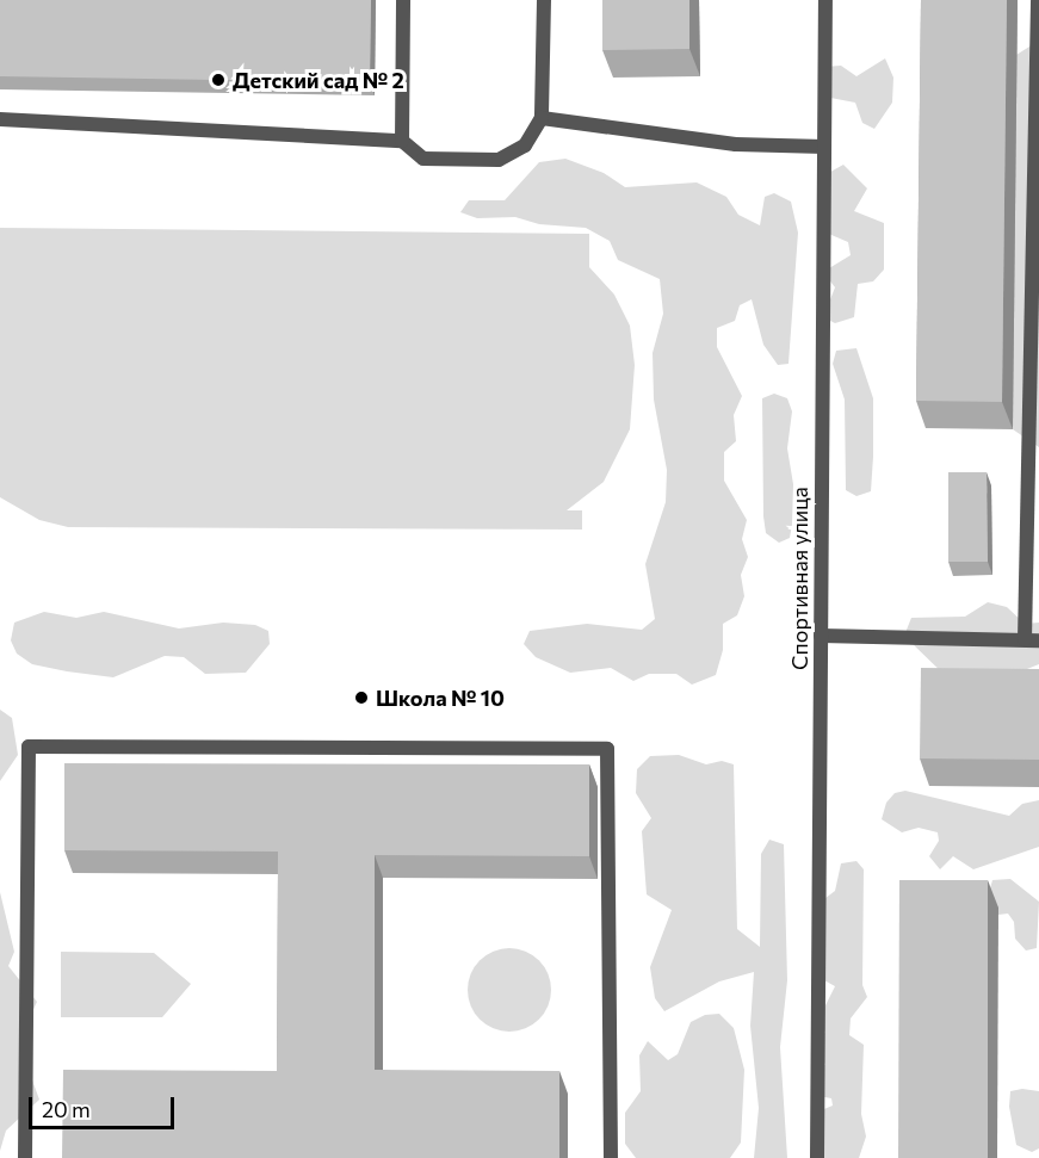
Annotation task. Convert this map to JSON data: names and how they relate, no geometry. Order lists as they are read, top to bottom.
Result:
{
  "streets": {
    "street": ["Спортивная улица"]
  },
  "places": ["Детский сад № 2", "Школа № 10"],
  "scale_bar": "20 m"
}
